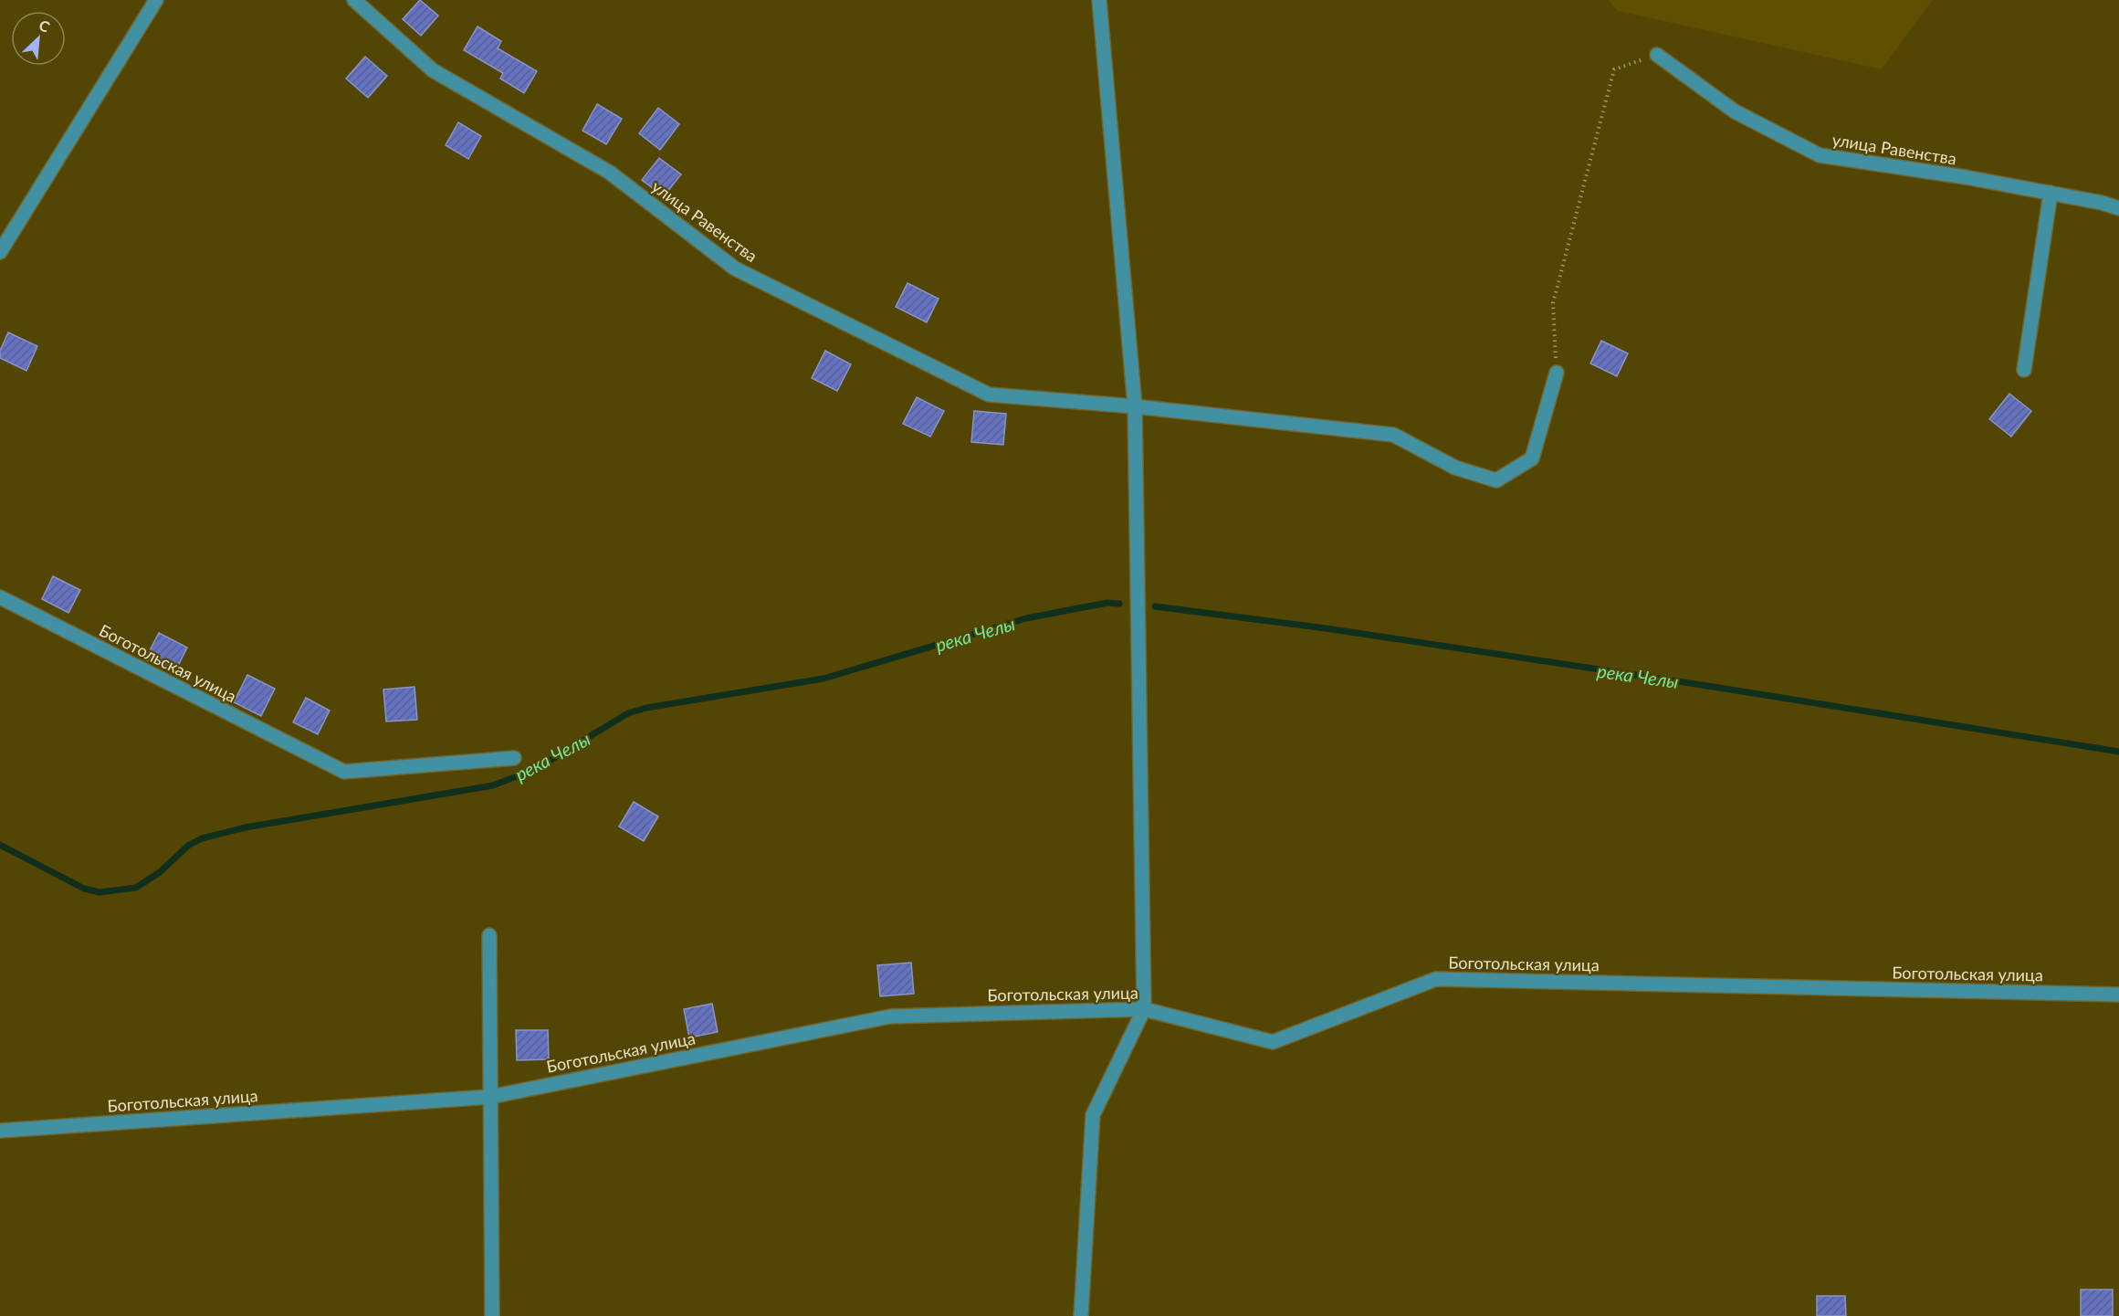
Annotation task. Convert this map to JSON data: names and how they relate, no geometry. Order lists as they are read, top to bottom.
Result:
{
  "streets": {
    "street": ["улица Равенства", "Боготольская улица"]
  },
  "water": ["река Челы"],
  "north": "top right"
}
